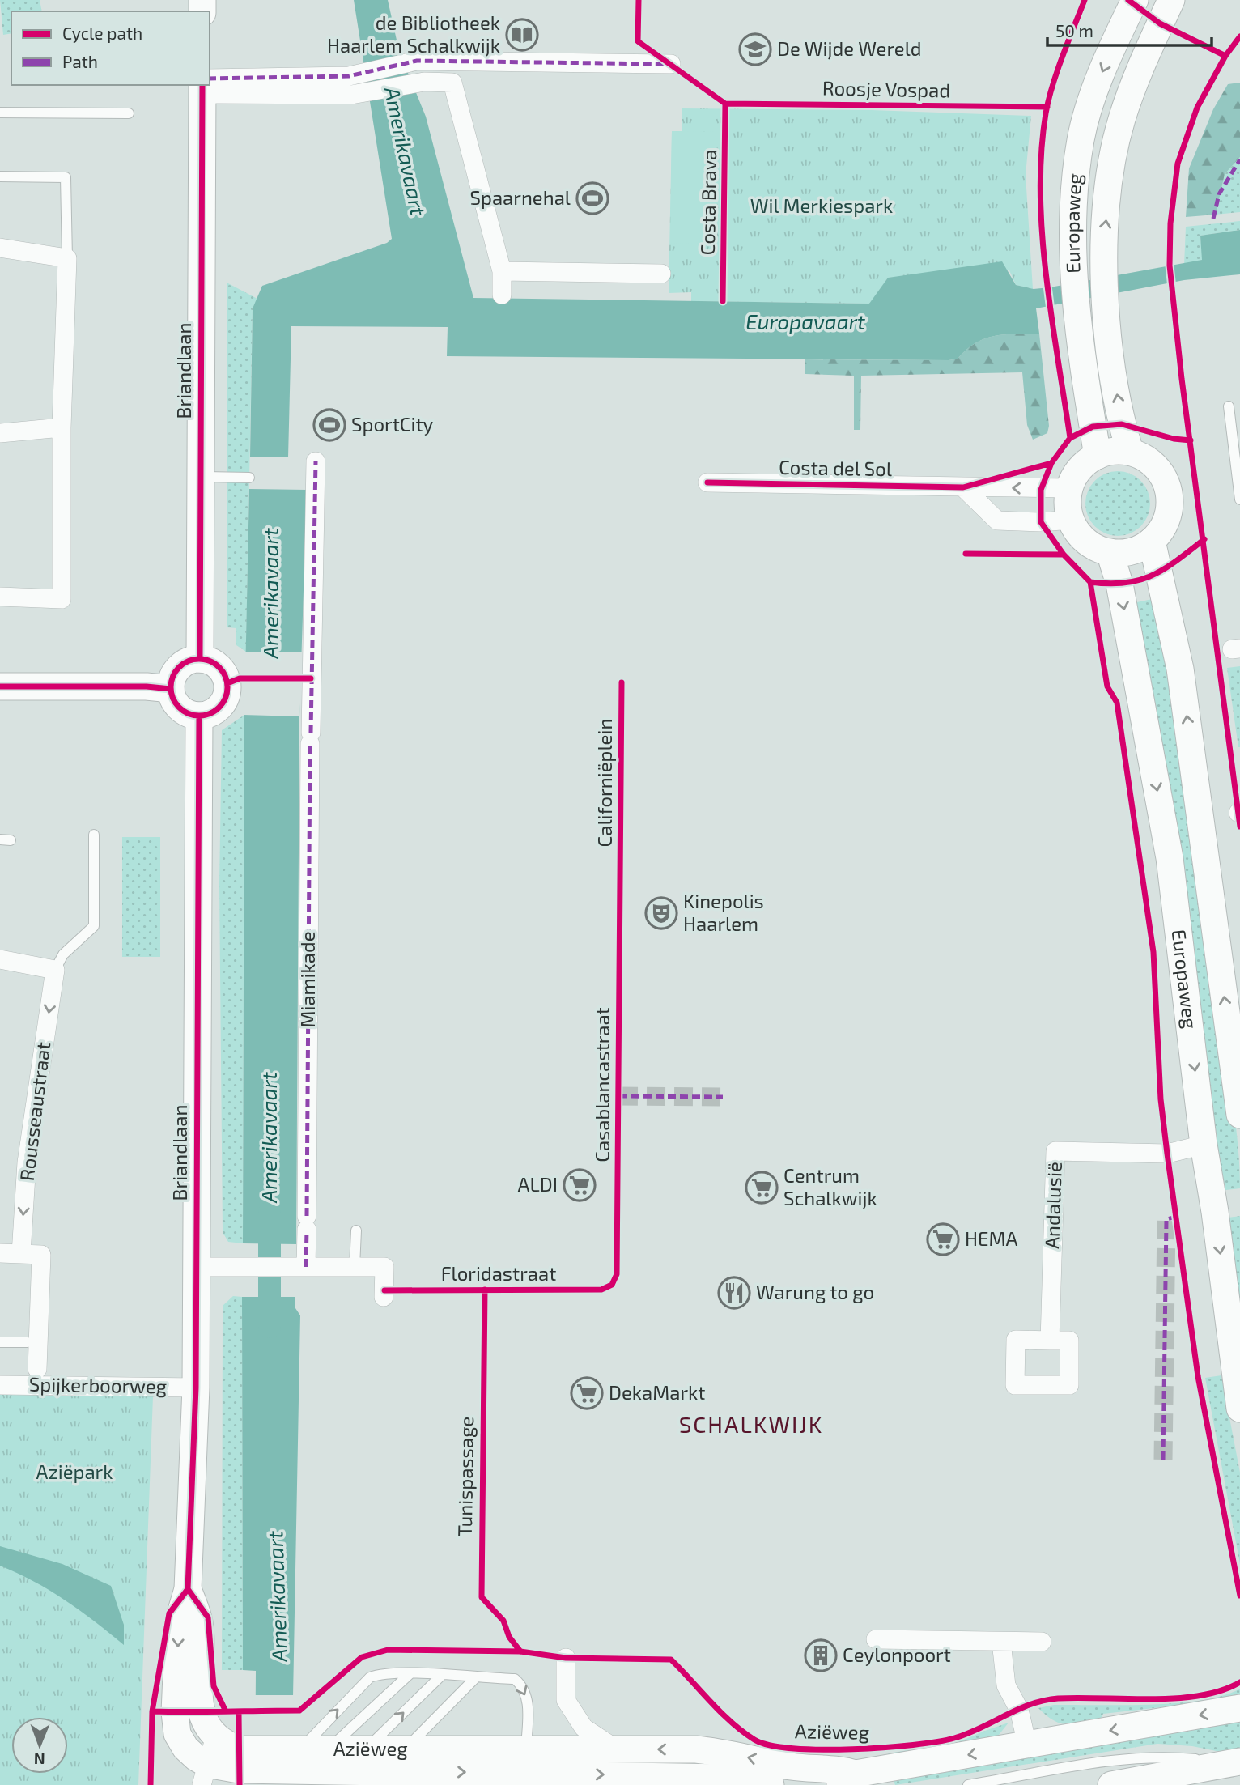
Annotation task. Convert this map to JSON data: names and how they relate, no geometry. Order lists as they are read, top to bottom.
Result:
{
  "streets": {
    "main road": ["Europaweg", "Briandlaan", "Aziëweg"],
    "street": [
      "Costa del Sol",
      "Miamikade",
      "Rousseaustraat",
      "Andalusië",
      "Spijkerboorweg"
    ],
    "cycle path": [
      "Roosje Vospad",
      "Costa Brava",
      "Californiëplein",
      "Floridastraat"
    ]
  },
  "crossings": [
    ["Europaweg", "Costa del Sol"],
    ["Europaweg", "Andalusië"],
    ["Briandlaan", "Spijkerboorweg"],
    ["Briandlaan", "Aziëweg"]
  ],
  "one_way": ["Rousseaustraat"],
  "districts": ["SCHALKWIJK"],
  "water": ["Amerikavaart", "Europavaart"],
  "parks": ["Wil Merkiespark", "Aziëpark"],
  "places": {
    "library": ["de Bibliotheek Haarlem Schalkwijk"],
    "school or university": ["De Wijde Wereld"],
    "sports": ["Spaarnehal", "SportCity"],
    "theatre": ["Kinepolis Haarlem"],
    "supermarket": [
      "ALDI",
      "Centrum Schalkwijk",
      "HEMA",
      "DekaMarkt"
    ],
    "restaurant": ["Warung to go"],
    "building": ["Ceylonpoort"]
  },
  "legend": ["Cycle path", "Path"],
  "scale_bar": "50 m",
  "north": "bottom"
}
